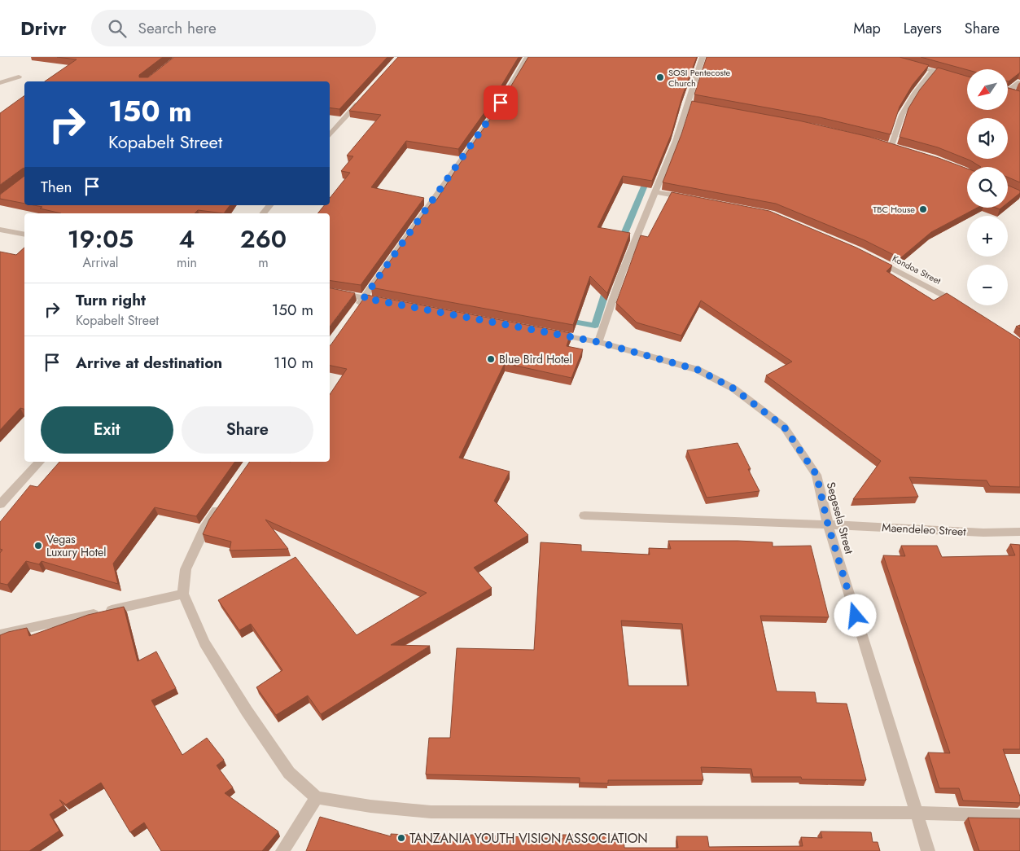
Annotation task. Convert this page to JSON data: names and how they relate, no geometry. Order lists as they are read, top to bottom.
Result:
{
  "streets": {
    "street": ["Kondoa Street", "Segesela Street", "Maendeleo Street"]
  },
  "crossings": [
    ["Segesela Street", "Maendeleo Street"]
  ],
  "places": [
    "SOSI Pentecoste Church",
    "TBC House",
    "Blue Bird Hotel",
    "Vegas Luxury Hotel",
    "TANZANIA YOUTH VISION ASSOCIATION"
  ],
  "north": "bottom left",
  "page": {
    "header": "Drivr",
    "search": "Search here",
    "nav": ["Map", "Layers", "Share"],
    "map_buttons": ["+", "−"],
    "turn": ["150 m", "Kopabelt Street"],
    "then": "Then",
    "eta": [
      "19:05",
      "Arrival",
      "4",
      "min",
      "260",
      "m"
    ],
    "list": [
      {
        "name": "Turn right",
        "note": "Kopabelt Street",
        "value": "150 m"
      },
      {
        "name": "Arrive at destination",
        "value": "110 m"
      }
    ],
    "buttons": ["Exit", "Share"]
  }
}
